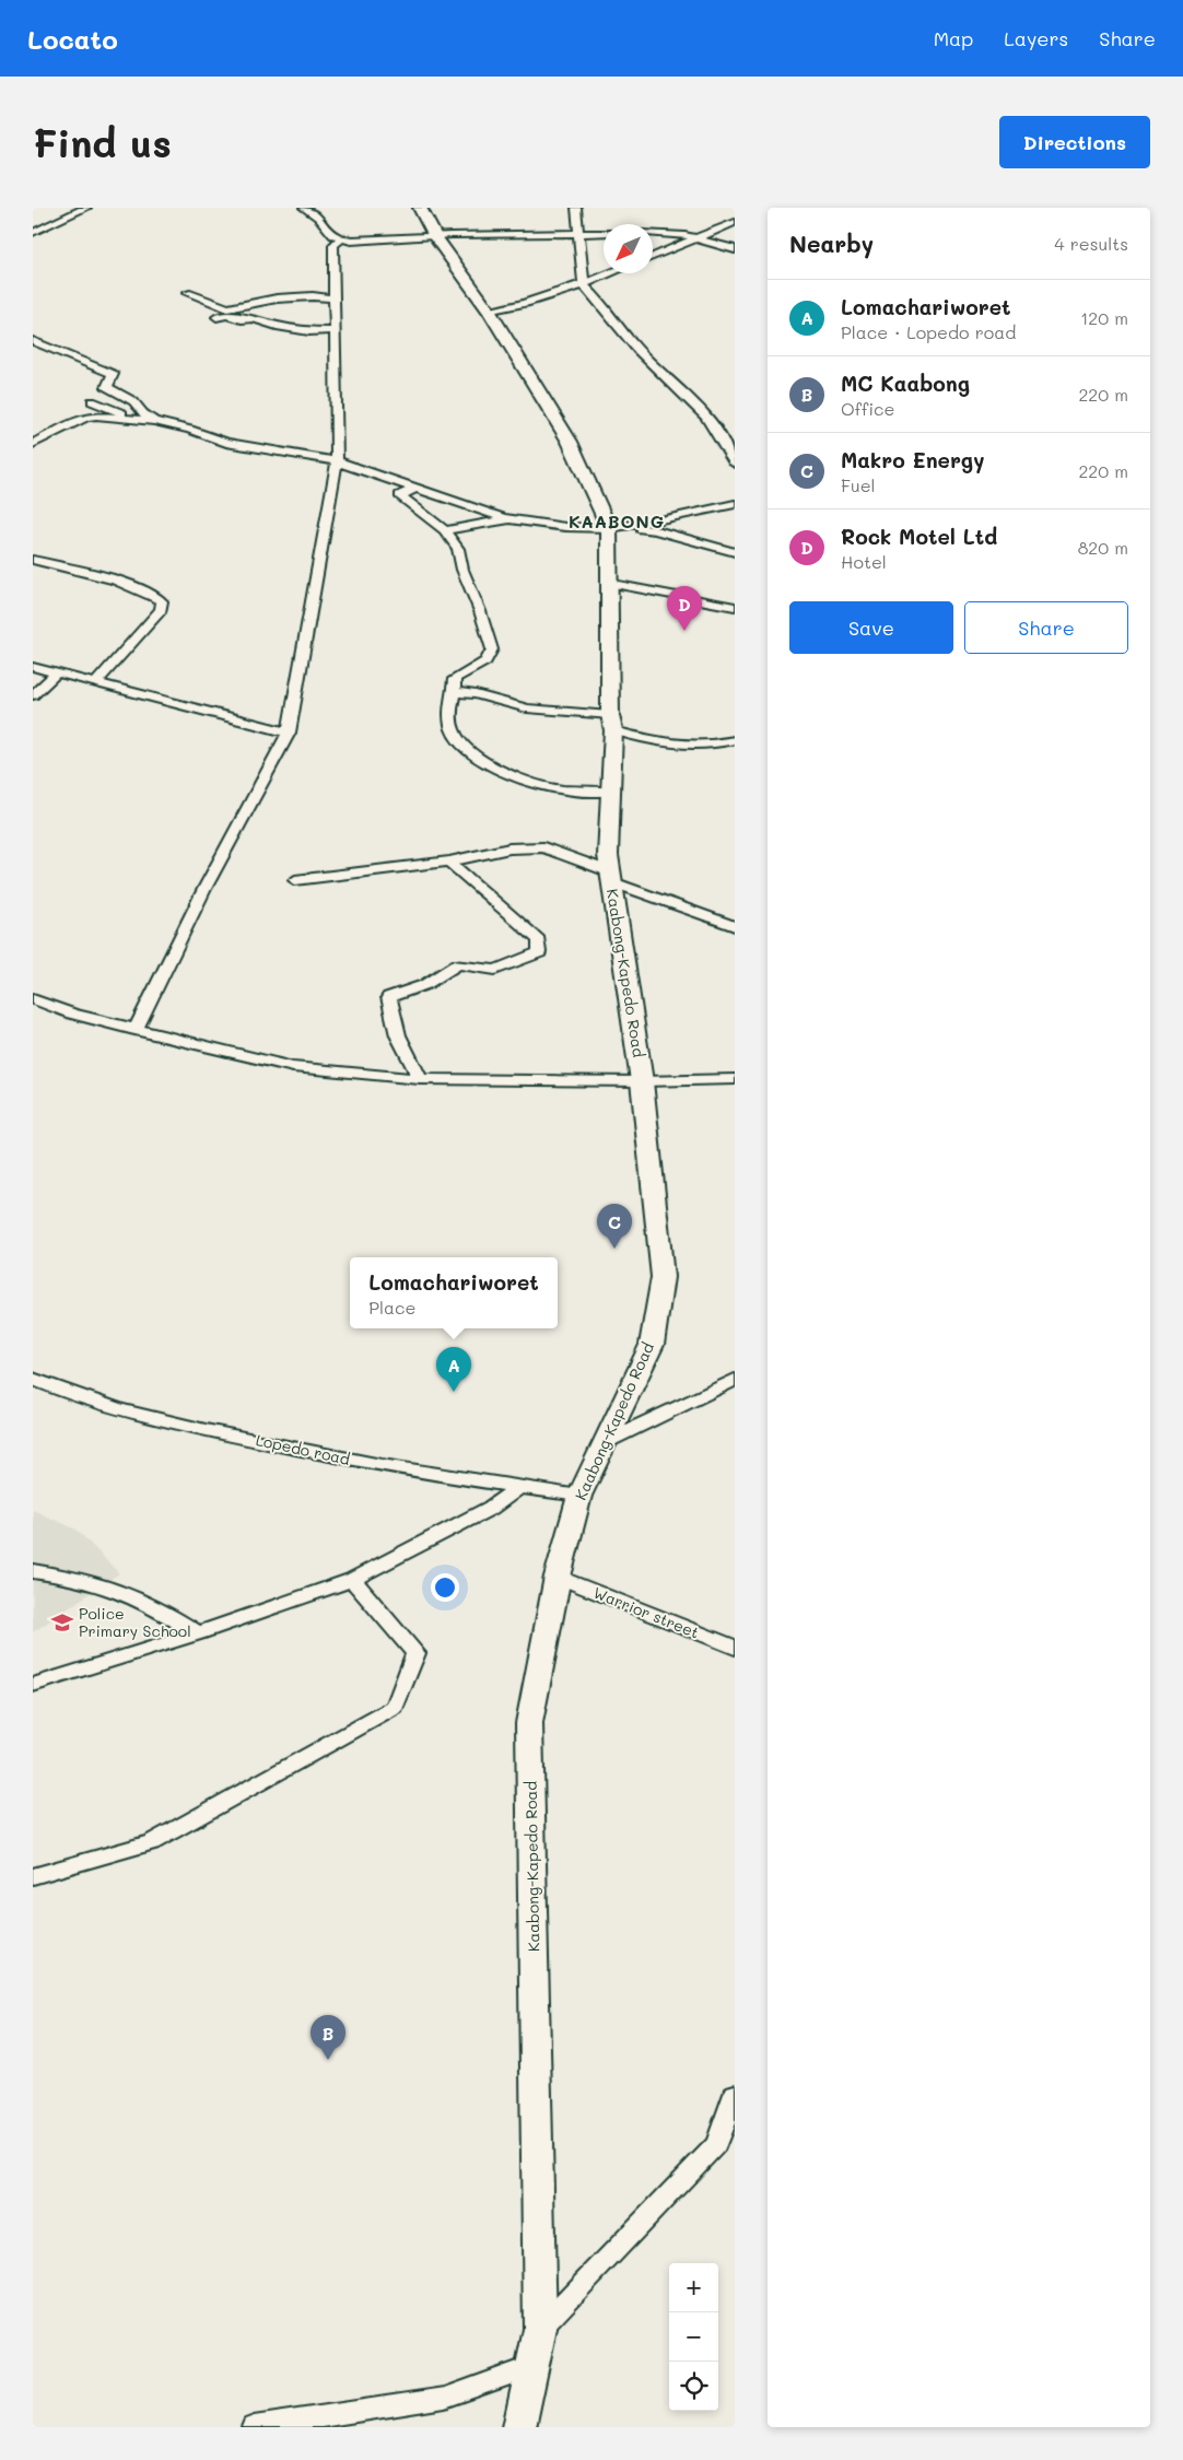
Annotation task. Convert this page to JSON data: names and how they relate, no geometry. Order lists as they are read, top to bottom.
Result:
{
  "streets": {
    "main road": ["Kaabong-Kapedo Road"],
    "street": ["Lopedo road", "Warrior street"]
  },
  "crossings": [
    ["Kaabong-Kapedo Road", "Lopedo road"],
    ["Kaabong-Kapedo Road", "Warrior street"]
  ],
  "districts": ["KAABONG"],
  "places": {
    "school or university": ["Police Primary School"]
  },
  "north": "bottom left",
  "page": {
    "header": "Locato",
    "nav": ["Map", "Layers", "Share"],
    "buttons": [
      "Directions",
      ["Save", "Share"]
    ],
    "title": "Find us",
    "heading": ["Nearby", "4 results"],
    "list": [
      {
        "mark": "A",
        "name": "Lomachariworet",
        "note": "Place · Lopedo road",
        "value": "120 m"
      },
      {
        "mark": "B",
        "name": "MC Kaabong",
        "note": "Office",
        "value": "220 m"
      },
      {
        "mark": "C",
        "name": "Makro Energy",
        "note": "Fuel",
        "value": "220 m"
      },
      {
        "mark": "D",
        "name": "Rock Motel Ltd",
        "note": "Hotel",
        "value": "820 m"
      }
    ],
    "pins": [
      "D",
      "C",
      "A",
      "B"
    ],
    "popup": ["Lomachariworet", "Place"],
    "map_buttons": ["+", "−"]
  }
}
